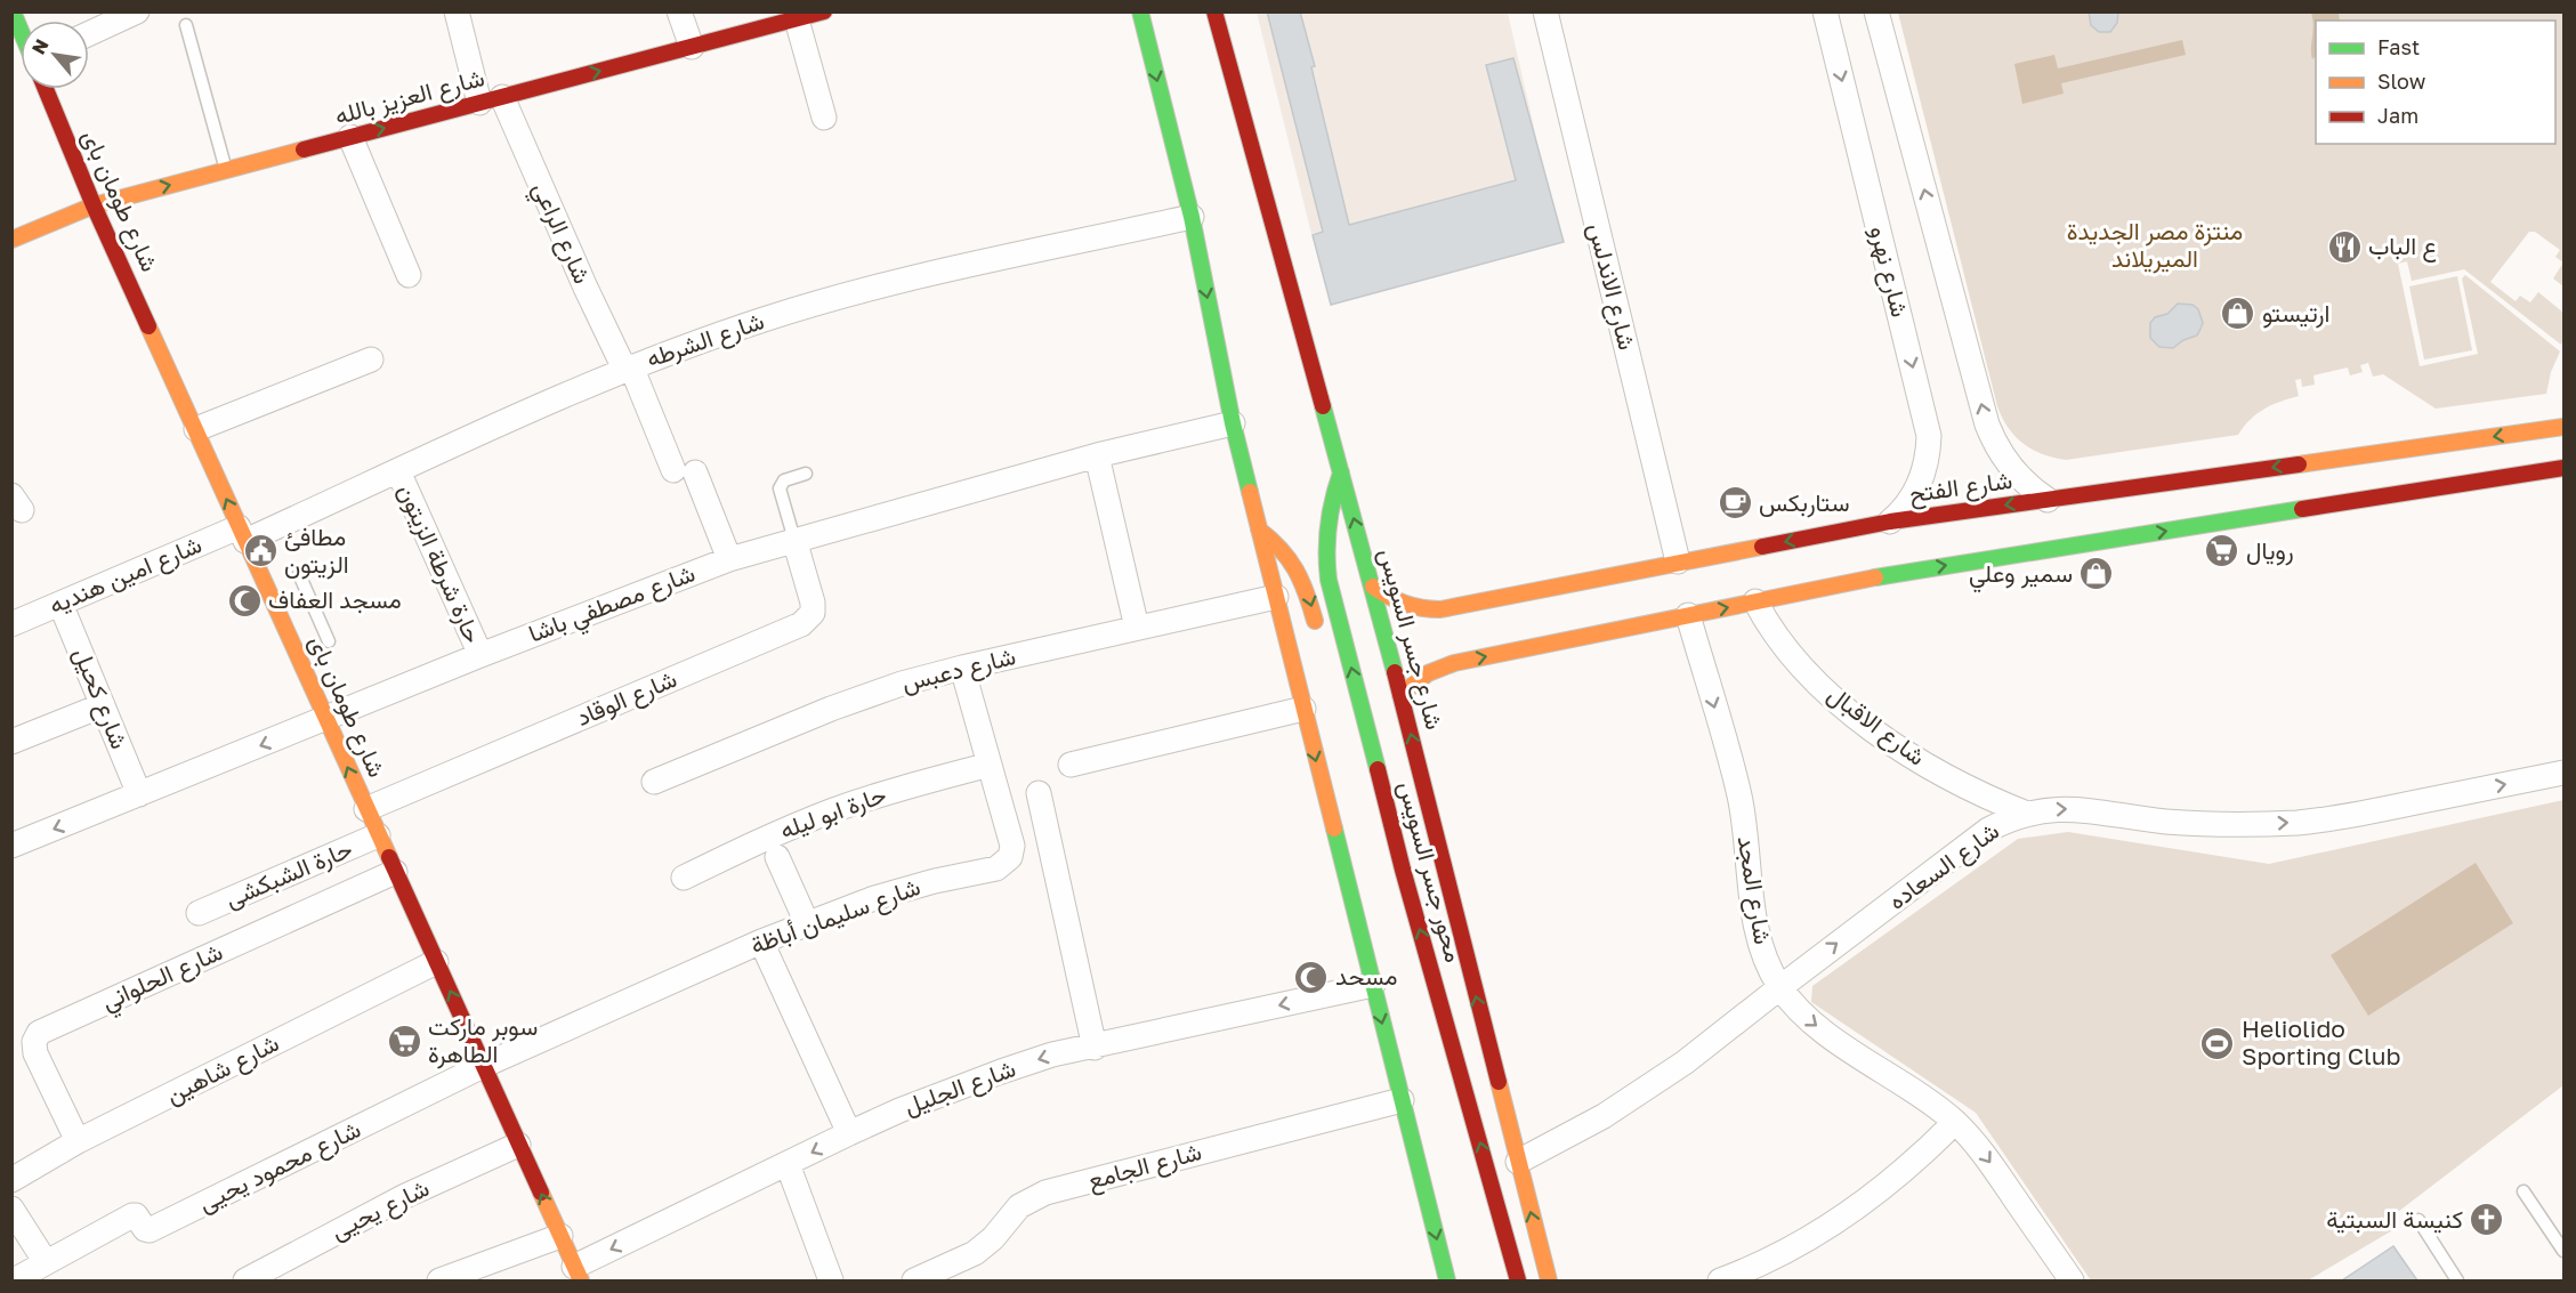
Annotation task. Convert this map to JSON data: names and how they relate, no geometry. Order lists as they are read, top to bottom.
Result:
{
  "streets": {
    "main road": [
      "شارع العزيز بالله",
      "شارع طومان باى",
      "شارع الفتح",
      "شارع جسر السويس",
      "محور جسر السويس"
    ],
    "street": [
      "شارع الراعي",
      "شارع نهرو",
      "شارع الاندلس",
      "شارع الشرطه",
      "حارة شرطة الزيتون",
      "شارع امين هنديه",
      "شارع مصطفي باشا",
      "شارع دعبس",
      "شارع كحيل",
      "شارع الوقاد",
      "شارع الاقبال",
      "حارة ابو ليله",
      "شارع السعاده",
      "حارة الشبكشى",
      "شارع المجد",
      "شارع سليمان أباظة",
      "شارع الحلواني",
      "شارع شاهين",
      "شارع الجليل",
      "شارع محمود يحيى",
      "شارع الجامع",
      "شارع يحيى"
    ]
  },
  "crossings": [
    ["شارع العزيز بالله", "شارع طومان باى"],
    ["شارع العزيز بالله", "شارع الراعي"],
    ["شارع طومان باى", "شارع الشرطه"],
    ["شارع طومان باى", "شارع امين هنديه"],
    ["شارع طومان باى", "شارع مصطفي باشا"],
    ["شارع طومان باى", "شارع الوقاد"],
    ["شارع طومان باى", "حارة الشبكشى"],
    ["شارع طومان باى", "شارع سليمان أباظة"],
    ["شارع طومان باى", "شارع الحلواني"],
    ["شارع طومان باى", "شارع شاهين"],
    ["شارع طومان باى", "شارع الجليل"],
    ["شارع طومان باى", "شارع محمود يحيى"],
    ["شارع طومان باى", "شارع يحيى"],
    ["شارع الراعي", "شارع الشرطه"],
    ["شارع الراعي", "شارع مصطفي باشا"],
    ["شارع نهرو", "شارع الفتح"],
    ["شارع الاندلس", "شارع الفتح"],
    ["شارع الشرطه", "حارة شرطة الزيتون"],
    ["شارع الشرطه", "شارع امين هنديه"],
    ["شارع الفتح", "شارع جسر السويس"],
    ["حارة شرطة الزيتون", "شارع مصطفي باشا"],
    ["شارع امين هنديه", "شارع كحيل"],
    ["شارع مصطفي باشا", "شارع كحيل"],
    ["شارع مصطفي باشا", "شارع الوقاد"],
    ["شارع جسر السويس", "شارع السعاده"],
    ["شارع جسر السويس", "محور جسر السويس"],
    ["شارع دعبس", "شارع سليمان أباظة"],
    ["شارع الاقبال", "شارع السعاده"],
    ["حارة ابو ليله", "شارع سليمان أباظة"],
    ["شارع السعاده", "شارع المجد"],
    ["شارع سليمان أباظة", "شارع محمود يحيى"],
    ["شارع الحلواني", "شارع شاهين"]
  ],
  "one_way": [
    "شارع العزيز بالله",
    "شارع السعاده",
    "شارع المجد",
    "شارع الجليل"
  ],
  "parks": ["منتزة مصر الجديدة الميريلاند"],
  "places": {
    "restaurant": ["ع الباب"],
    "shop": ["ارتيستو", "سمير وعلي"],
    "cafe": ["ستاربكس"],
    "public building": ["مطافئ الزيتون"],
    "supermarket": ["رويال", "سوبر ماركت الطاهرة"],
    "mosque": ["مسجد العفاف", "مسحد"],
    "sports": ["Heliolido Sporting Club"],
    "church": ["كنيسة السبتية"]
  },
  "legend": ["Fast", "Slow", "Jam"],
  "north": "top left"
}
